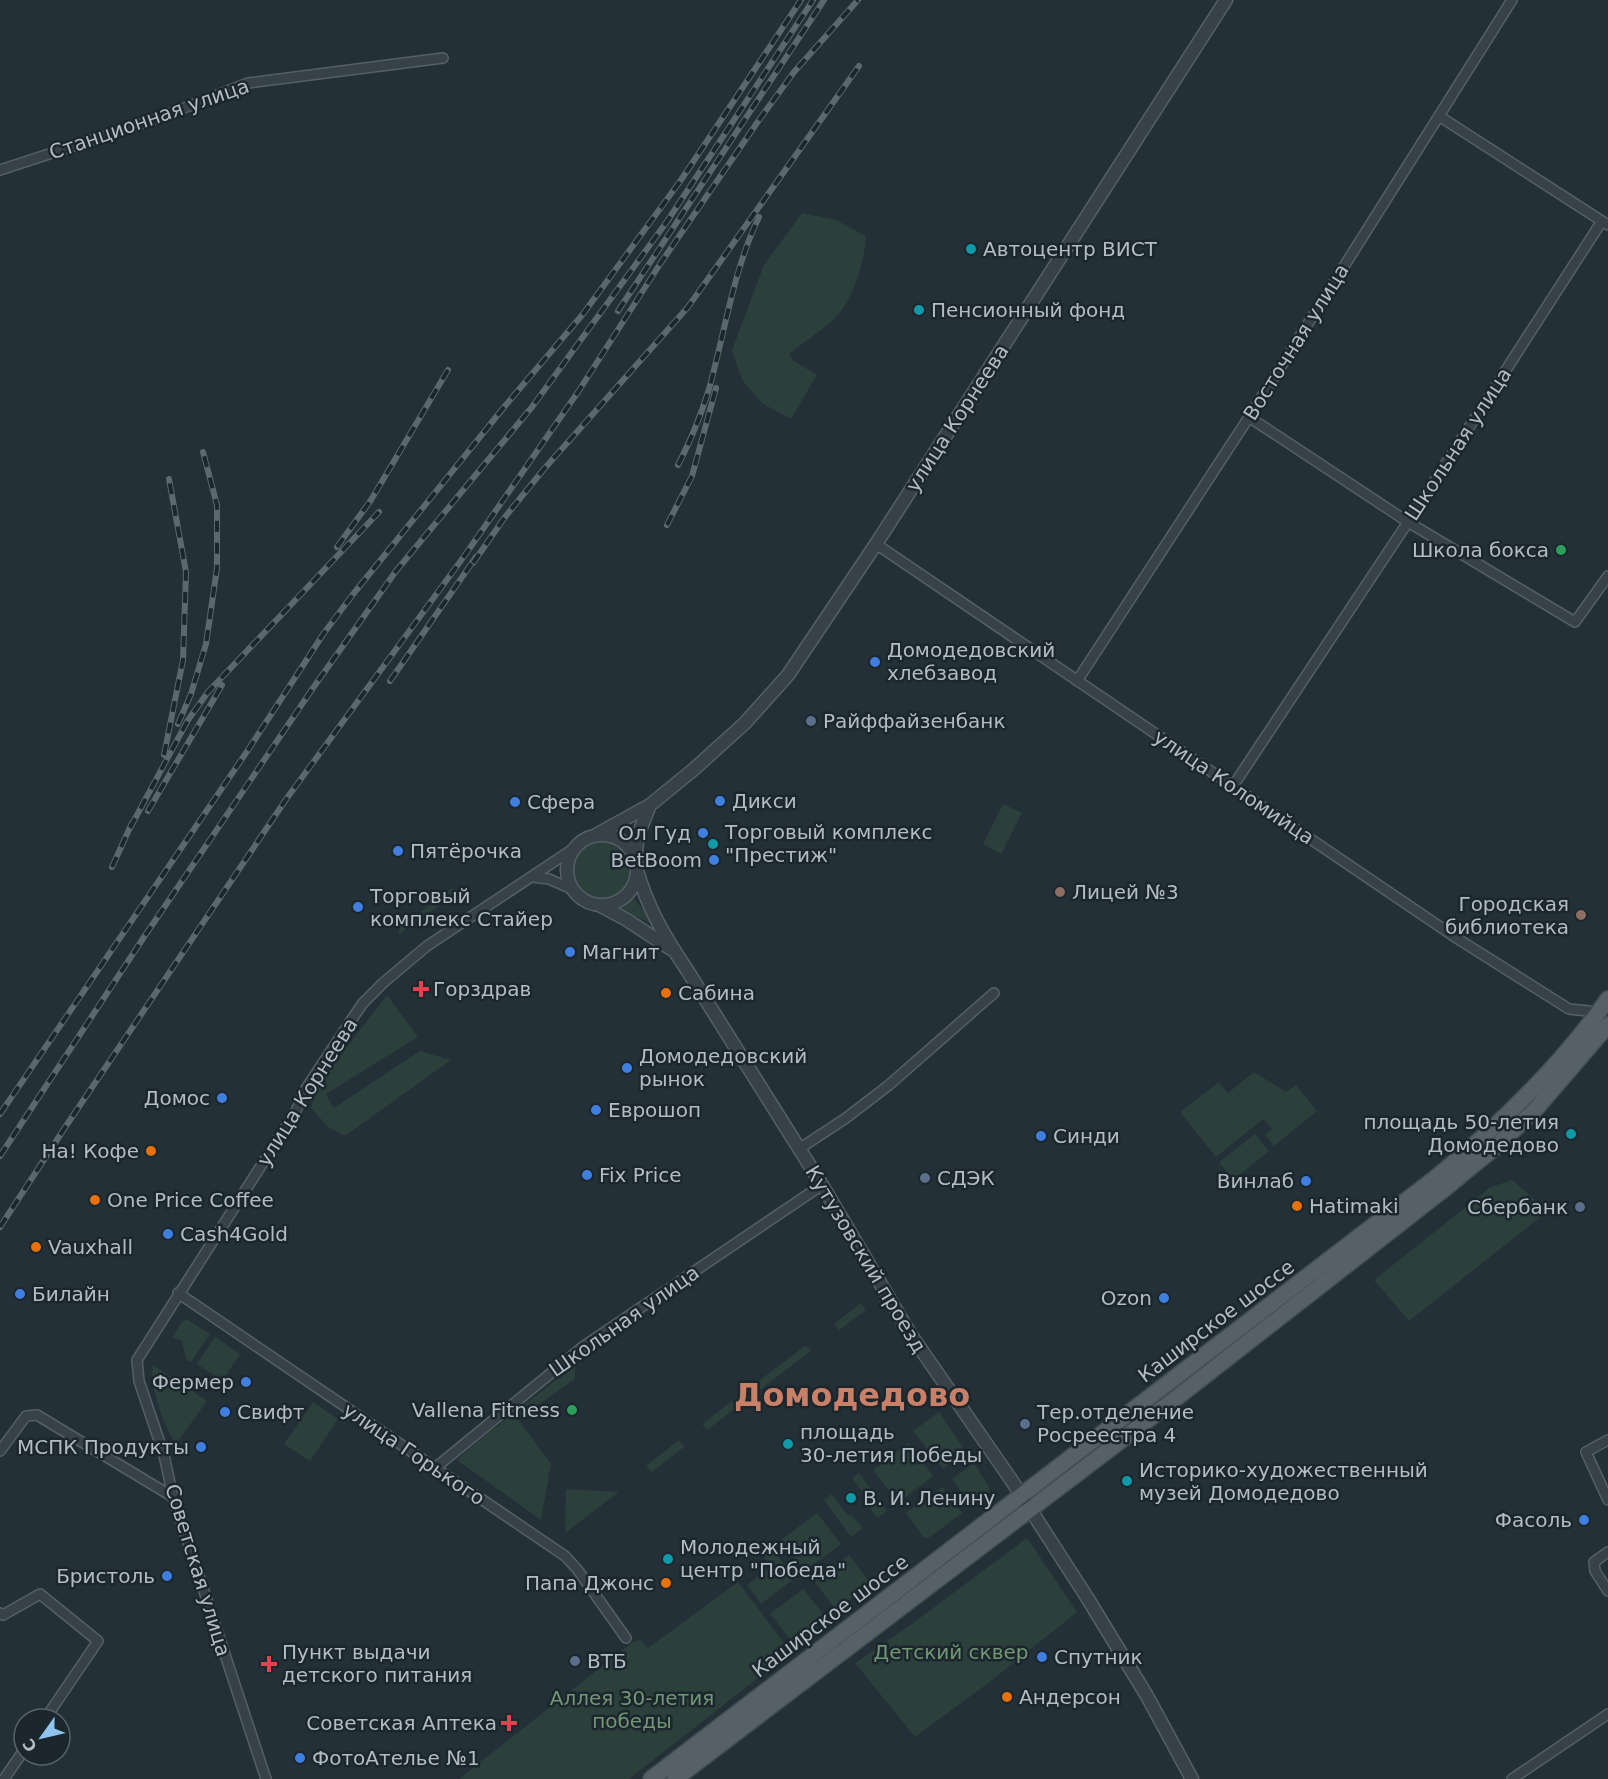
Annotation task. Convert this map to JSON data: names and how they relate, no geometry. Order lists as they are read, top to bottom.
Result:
{
  "streets": {
    "main road": ["Каширское шоссе"],
    "street": [
      "Станционная улица",
      "Восточная улица",
      "улица Корнеева",
      "Школьная улица",
      "улица Коломийца",
      "Кутузовский проезд",
      "улица Горького",
      "Советская улица"
    ]
  },
  "crossings": [
    ["Восточная улица", "улица Коломийца"],
    ["улица Корнеева", "улица Коломийца"],
    ["улица Корнеева", "Кутузовский проезд"],
    ["улица Корнеева", "улица Горького"],
    ["улица Корнеева", "Советская улица"],
    ["Школьная улица", "улица Коломийца"],
    ["Школьная улица", "Кутузовский проезд"],
    ["Школьная улица", "улица Горького"],
    ["улица Коломийца", "Каширское шоссе"],
    ["Кутузовский проезд", "Каширское шоссе"]
  ],
  "districts": ["Домодедово"],
  "parks": ["Детский сквер", "Аллея 30-летия победы"],
  "places": {
    "other": [
      "Автоцентр ВИСТ",
      "Пенсионный фонд",
      "Школа бокса",
      "Домодедовский хлебзавод",
      "Райффайзенбанк",
      "Дикси",
      "Сфера",
      "Ол Гуд",
      "Торговый комплекс \"Престиж\"",
      "Пятёрочка",
      "BetBoom",
      "Лицей №3",
      "Торговый комплекс Стайер",
      "Городская библиотека",
      "Магнит",
      "Сабина",
      "Домодедовский рынок",
      "Домос",
      "Еврошоп",
      "площадь 50-летия Домодедово",
      "Синди",
      "На! Кофе",
      "Fix Price",
      "СДЭК",
      "Винлаб",
      "One Price Coffee",
      "Hatimaki",
      "Сбербанк",
      "Cash4Gold",
      "Vauxhall",
      "Билайн",
      "Ozon",
      "Фермер",
      "Vallena Fitness",
      "Свифт",
      "Тер.отделение Росреестра 4",
      "площадь 30-летия Победы",
      "МСПК Продукты",
      "Историко-художественный музей Домодедово",
      "В. И. Ленину",
      "Фасоль",
      "Молодежный центр \"Победа\"",
      "Бристоль",
      "Папа Джонс",
      "Спутник",
      "ВТБ",
      "Андерсон",
      "ФотоАтелье №1"
    ],
    "health": ["Горздрав", "Пункт выдачи детского питания", "Советская Аптека"]
  },
  "north": "bottom left"
}
